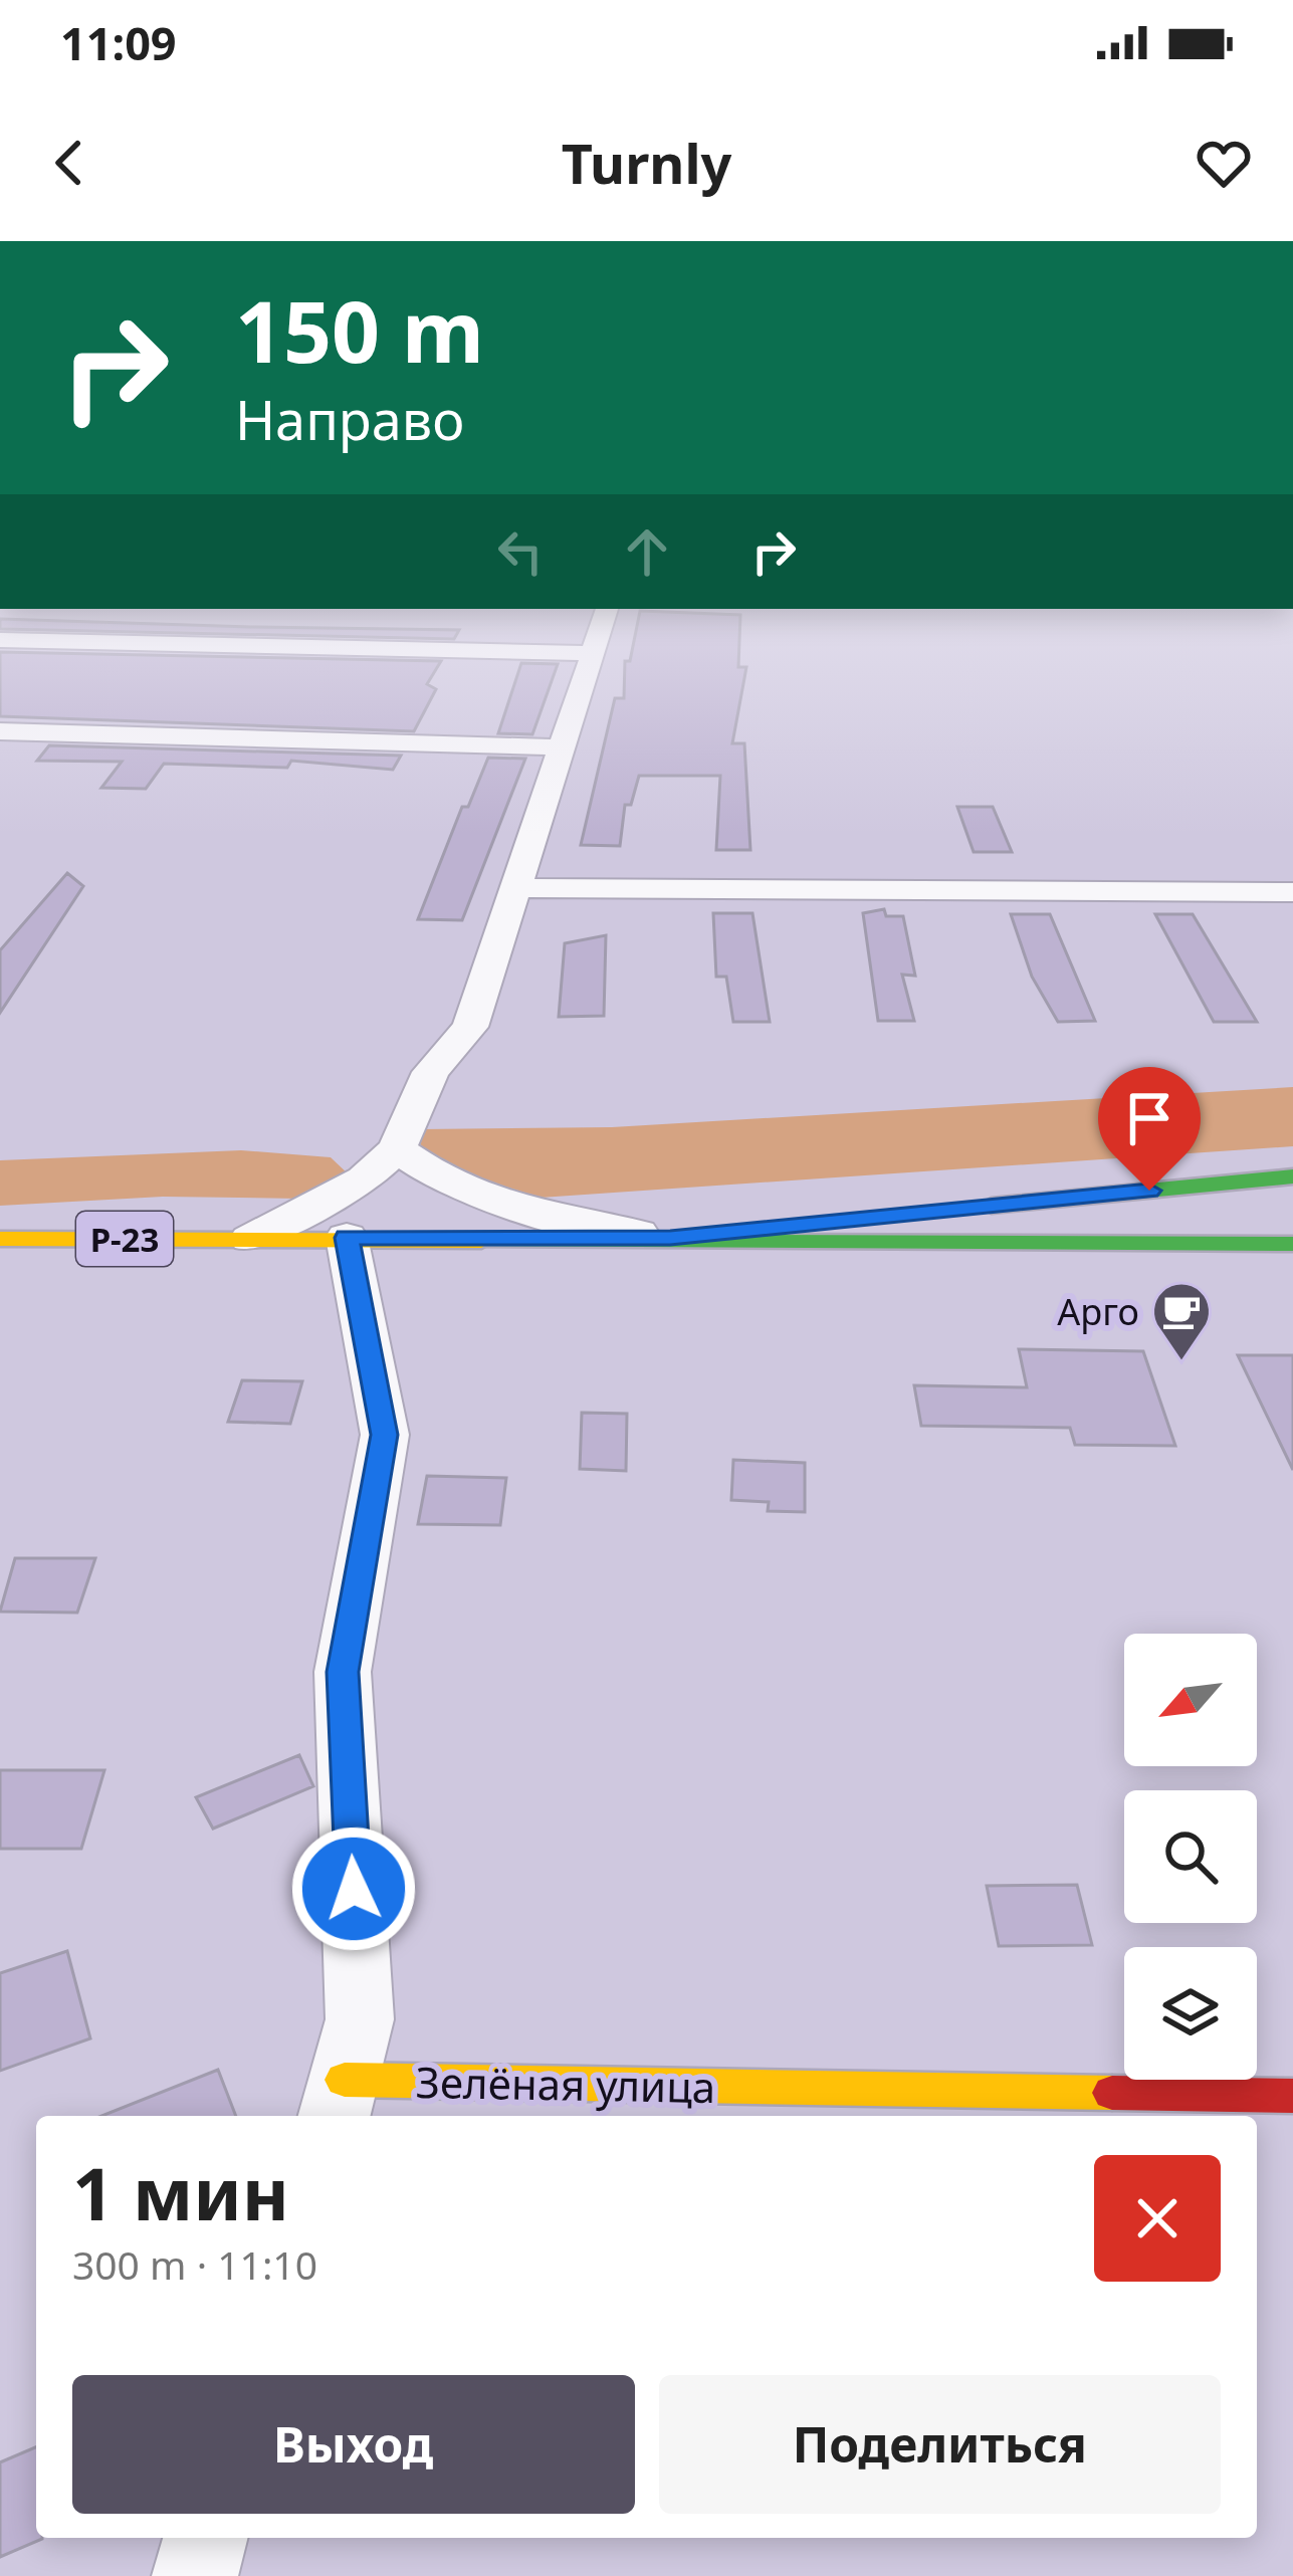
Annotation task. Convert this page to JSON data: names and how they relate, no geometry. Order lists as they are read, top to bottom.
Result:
{
  "streets": {
    "main road": ["Р-23", "Зелёная улица"]
  },
  "crossings": [
    ["Р-23", "Зелёная улица"]
  ],
  "places": {
    "cafe": ["Арго"]
  },
  "north": "bottom left",
  "page": {
    "status": "11:09",
    "header": "Turnly",
    "turn": ["150 m", "Направо"],
    "heading": ["1 мин", "300 m · 11:10"],
    "buttons": ["Выход", "Поделиться"]
  }
}
